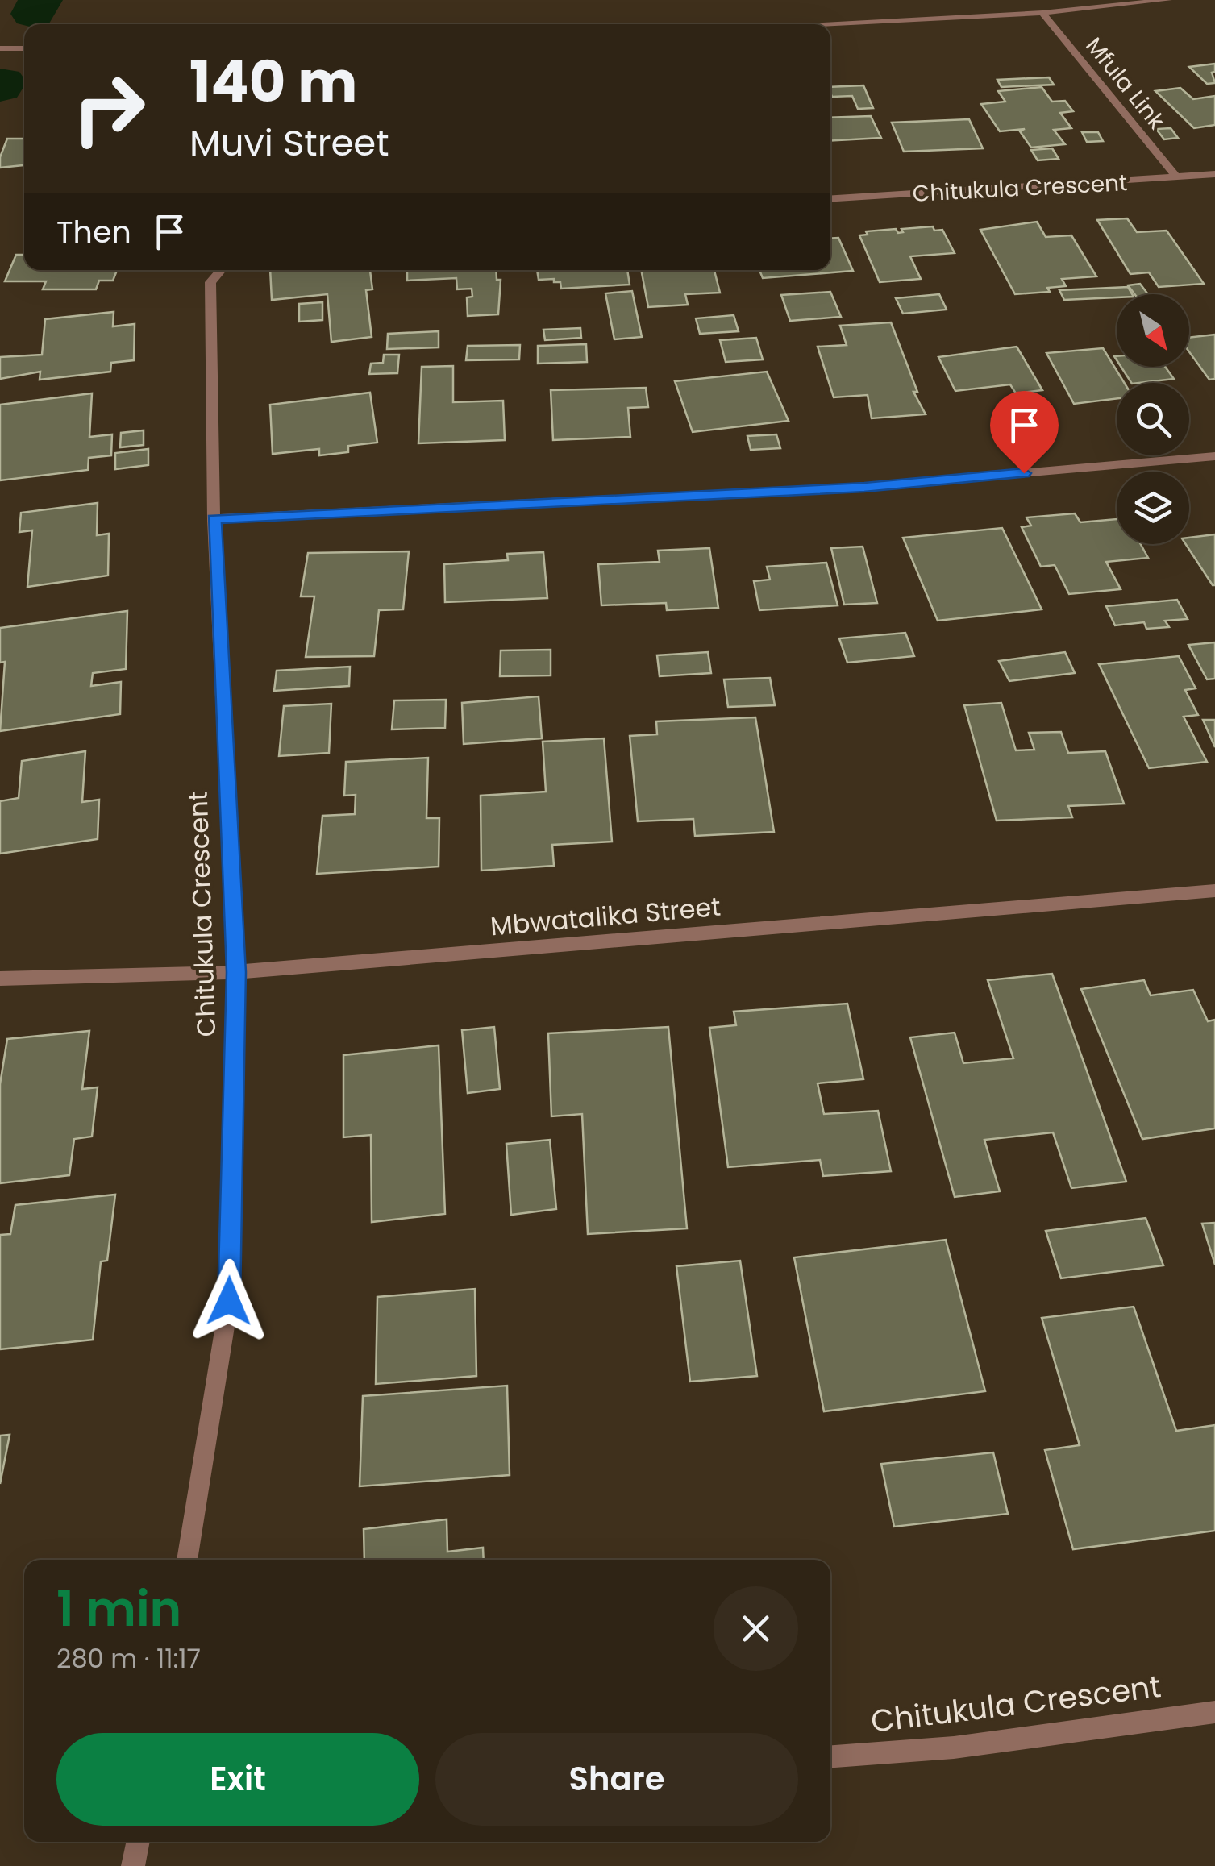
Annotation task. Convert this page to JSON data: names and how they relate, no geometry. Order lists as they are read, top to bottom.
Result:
{
  "streets": {
    "street": ["Mfula Link", "Chitukula Crescent", "Mbwatalika Street"]
  },
  "crossings": [
    ["Mfula Link", "Chitukula Crescent"],
    ["Chitukula Crescent", "Mbwatalika Street"]
  ],
  "north": "bottom right",
  "page": {
    "turn": ["140 m", "Muvi Street"],
    "then": "Then",
    "heading": ["1 min", "280 m · 11:17"],
    "buttons": ["Exit", "Share"]
  }
}
